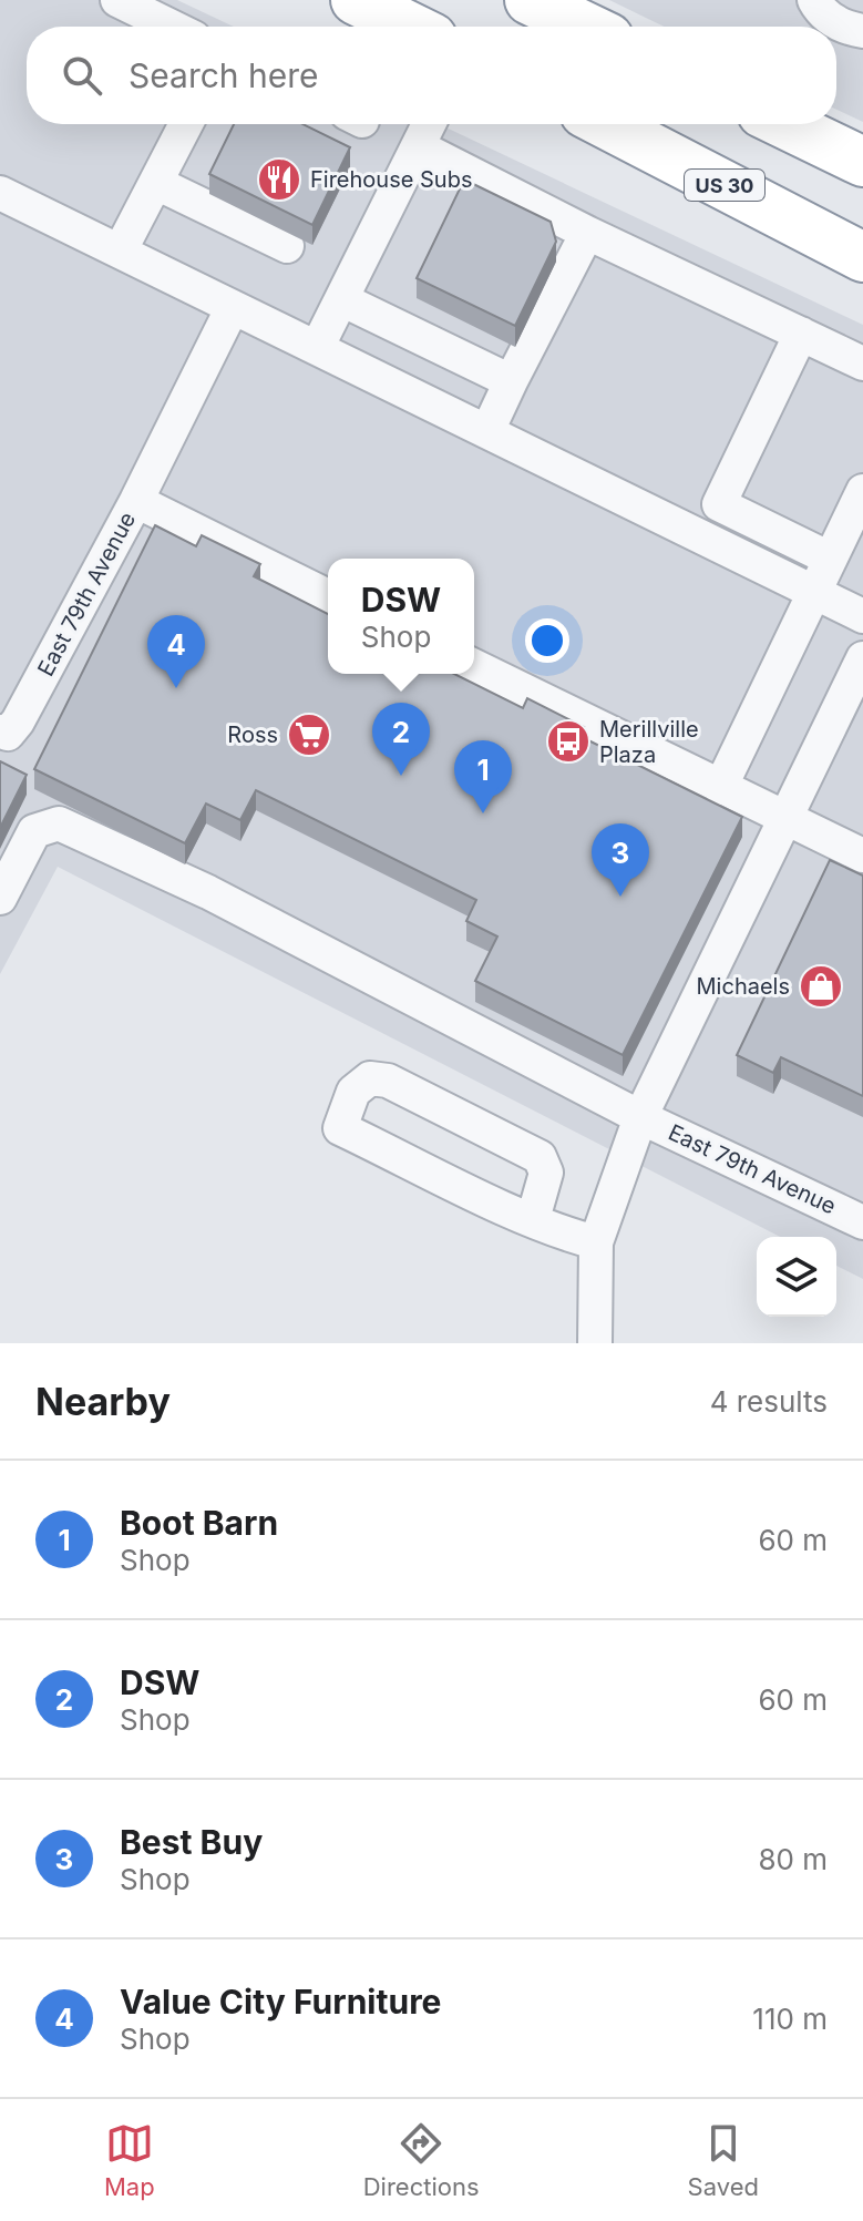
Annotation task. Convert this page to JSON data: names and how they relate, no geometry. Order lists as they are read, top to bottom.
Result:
{
  "streets": {
    "highway": ["US 30"],
    "street": ["East 79th Avenue"]
  },
  "places": {
    "restaurant": ["Firehouse Subs"],
    "supermarket": ["Ross"],
    "bus stop": ["Merillville Plaza"],
    "shop": ["Michaels"]
  },
  "page": {
    "search": "Search here",
    "popup": ["DSW", "Shop"],
    "pins": [
      "4",
      "2",
      "1",
      "3"
    ],
    "heading": ["Nearby", "4 results"],
    "list": [
      {
        "mark": "1",
        "name": "Boot Barn",
        "note": "Shop",
        "value": "60 m"
      },
      {
        "mark": "2",
        "name": "DSW",
        "note": "Shop",
        "value": "60 m"
      },
      {
        "mark": "3",
        "name": "Best Buy",
        "note": "Shop",
        "value": "80 m"
      },
      {
        "mark": "4",
        "name": "Value City Furniture",
        "note": "Shop",
        "value": "110 m"
      }
    ],
    "nav": ["Map", "Directions", "Saved"]
  }
}
